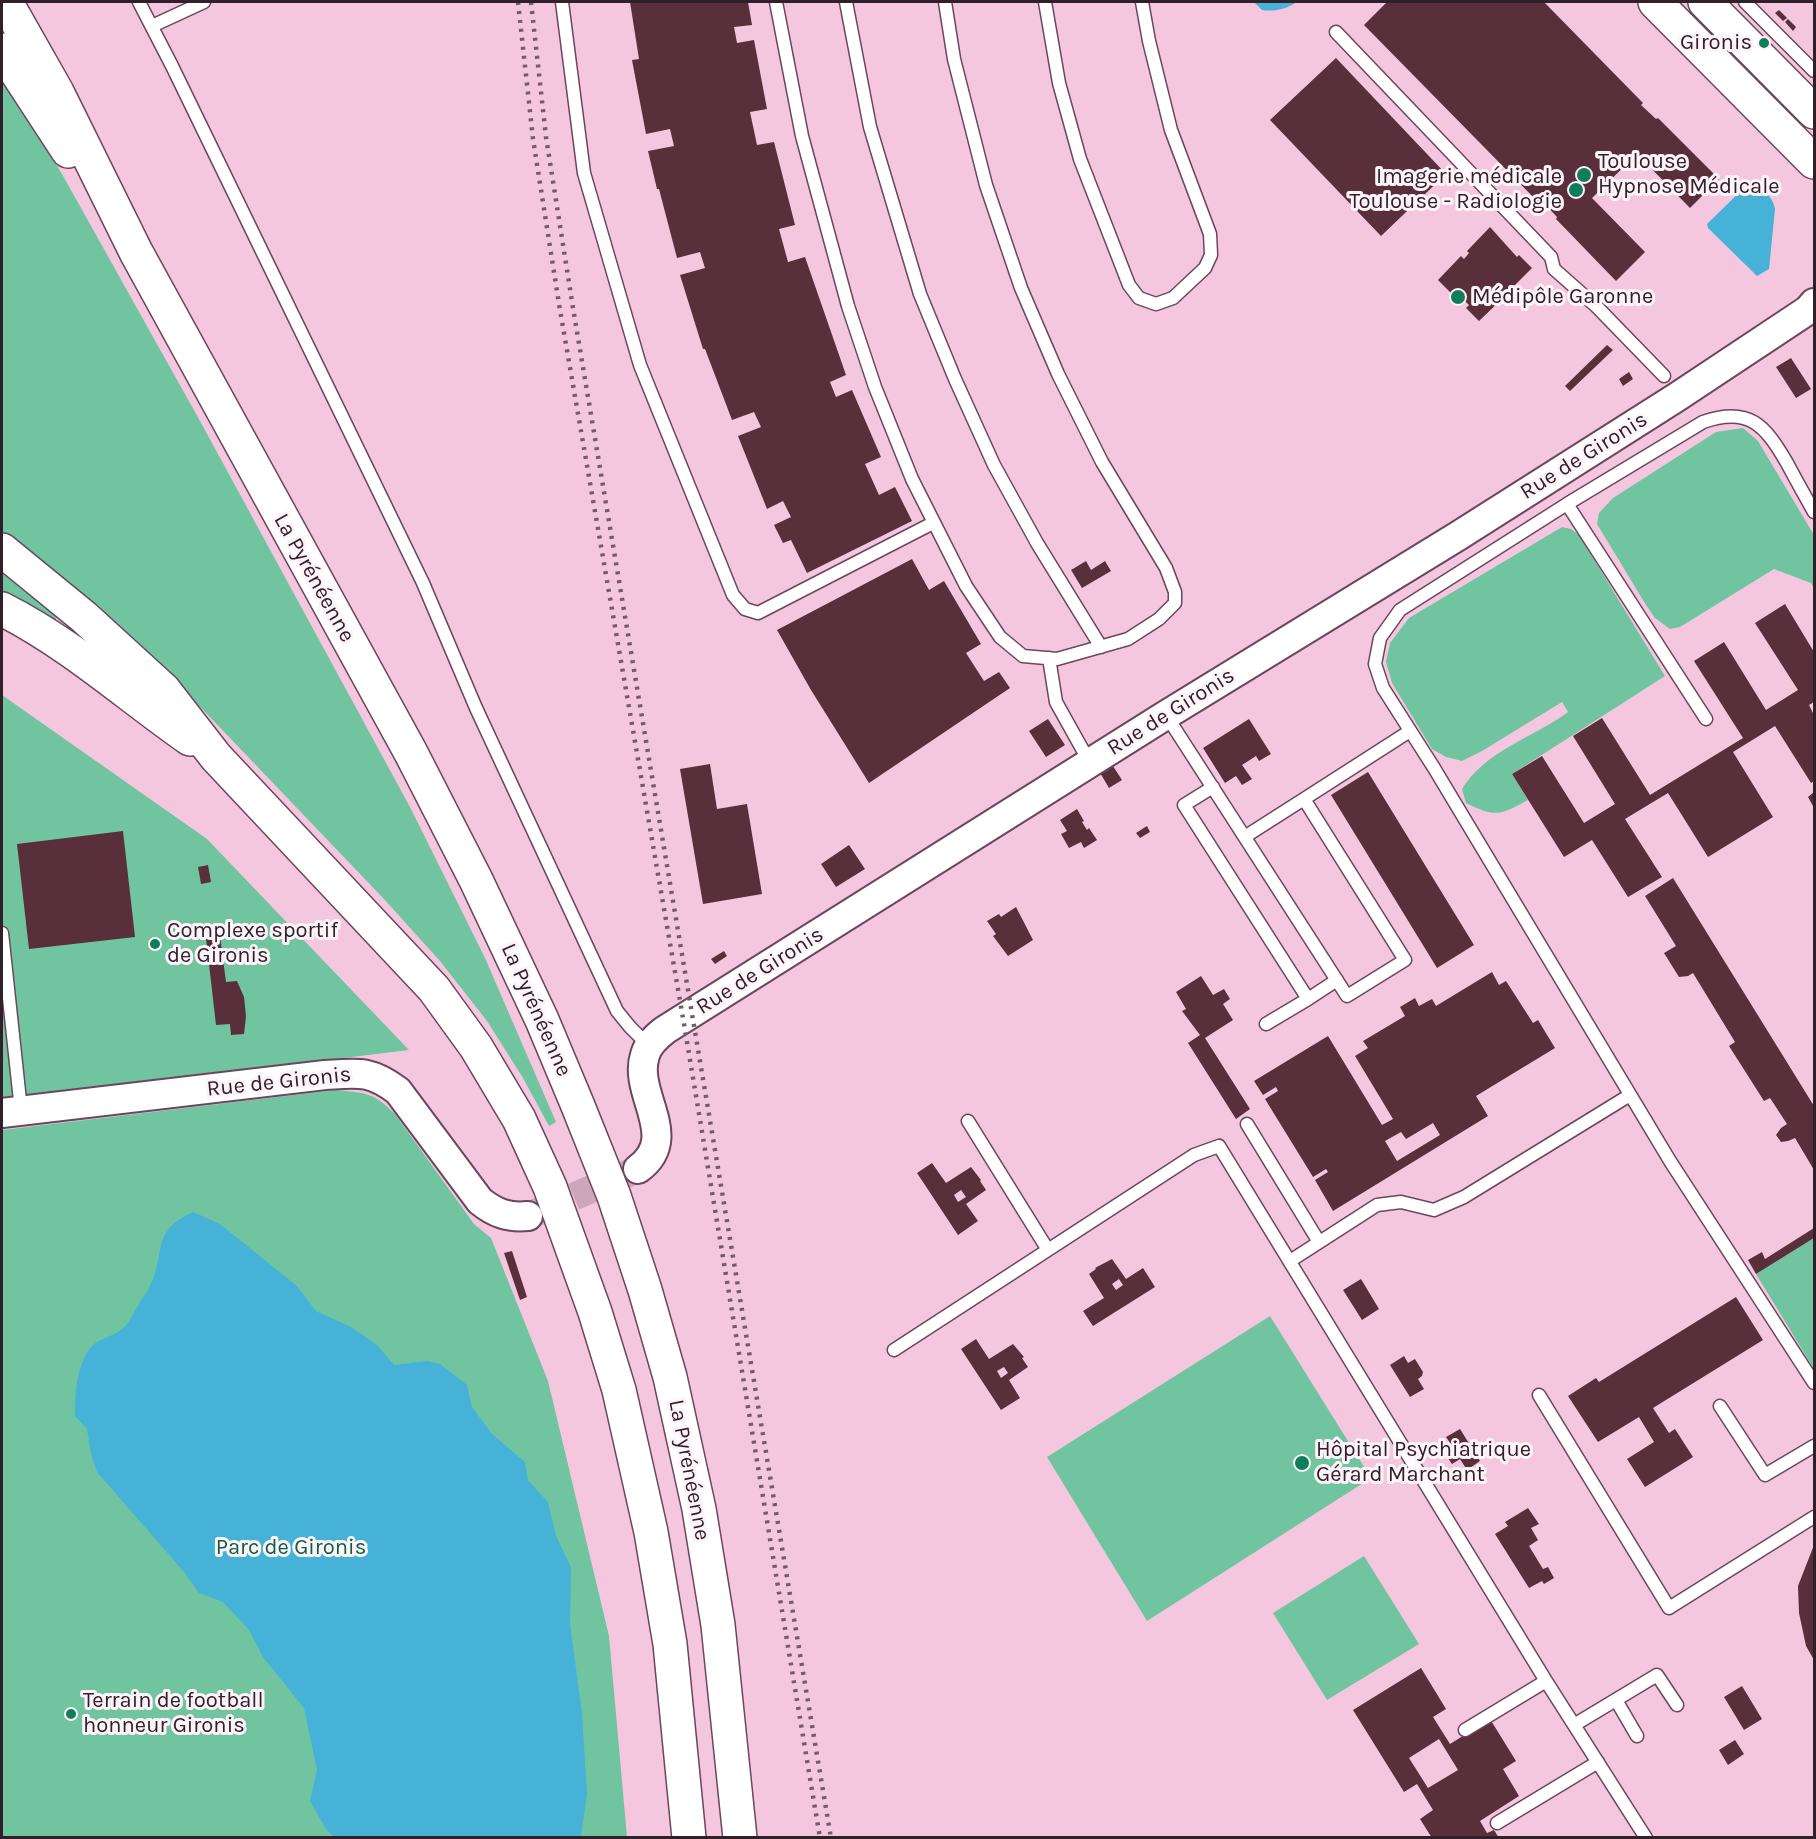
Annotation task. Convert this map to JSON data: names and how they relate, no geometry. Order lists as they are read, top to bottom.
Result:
{
  "streets": {
    "main road": ["La Pyrénéenne"],
    "street": ["Rue de Gironis"]
  },
  "parks": ["Parc de Gironis"],
  "places": [
    "Gironis",
    "Toulouse Hypnose Médicale",
    "Imagerie médicale Toulouse - Radiologie",
    "Médipôle Garonne",
    "Complexe sportif de Gironis",
    "Hôpital Psychiatrique Gérard Marchant",
    "Terrain de football honneur Gironis"
  ]
}
